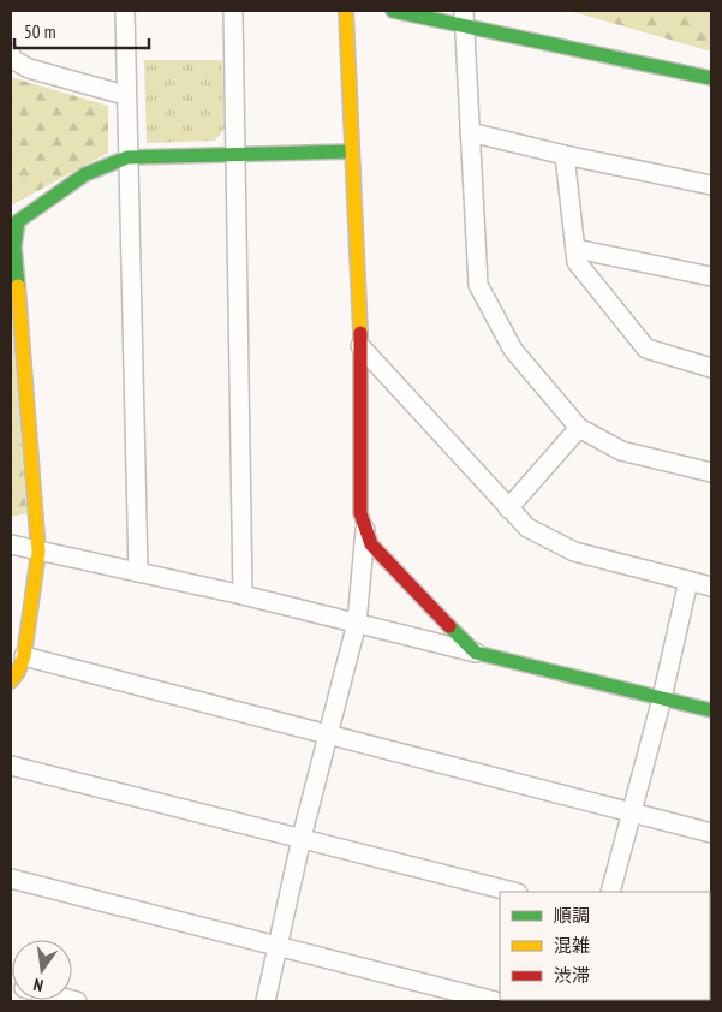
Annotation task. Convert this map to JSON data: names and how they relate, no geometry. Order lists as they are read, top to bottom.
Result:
{
  "legend": ["順調", "混雑", "渋滞"],
  "scale_bar": "50 m",
  "north": "bottom"
}
